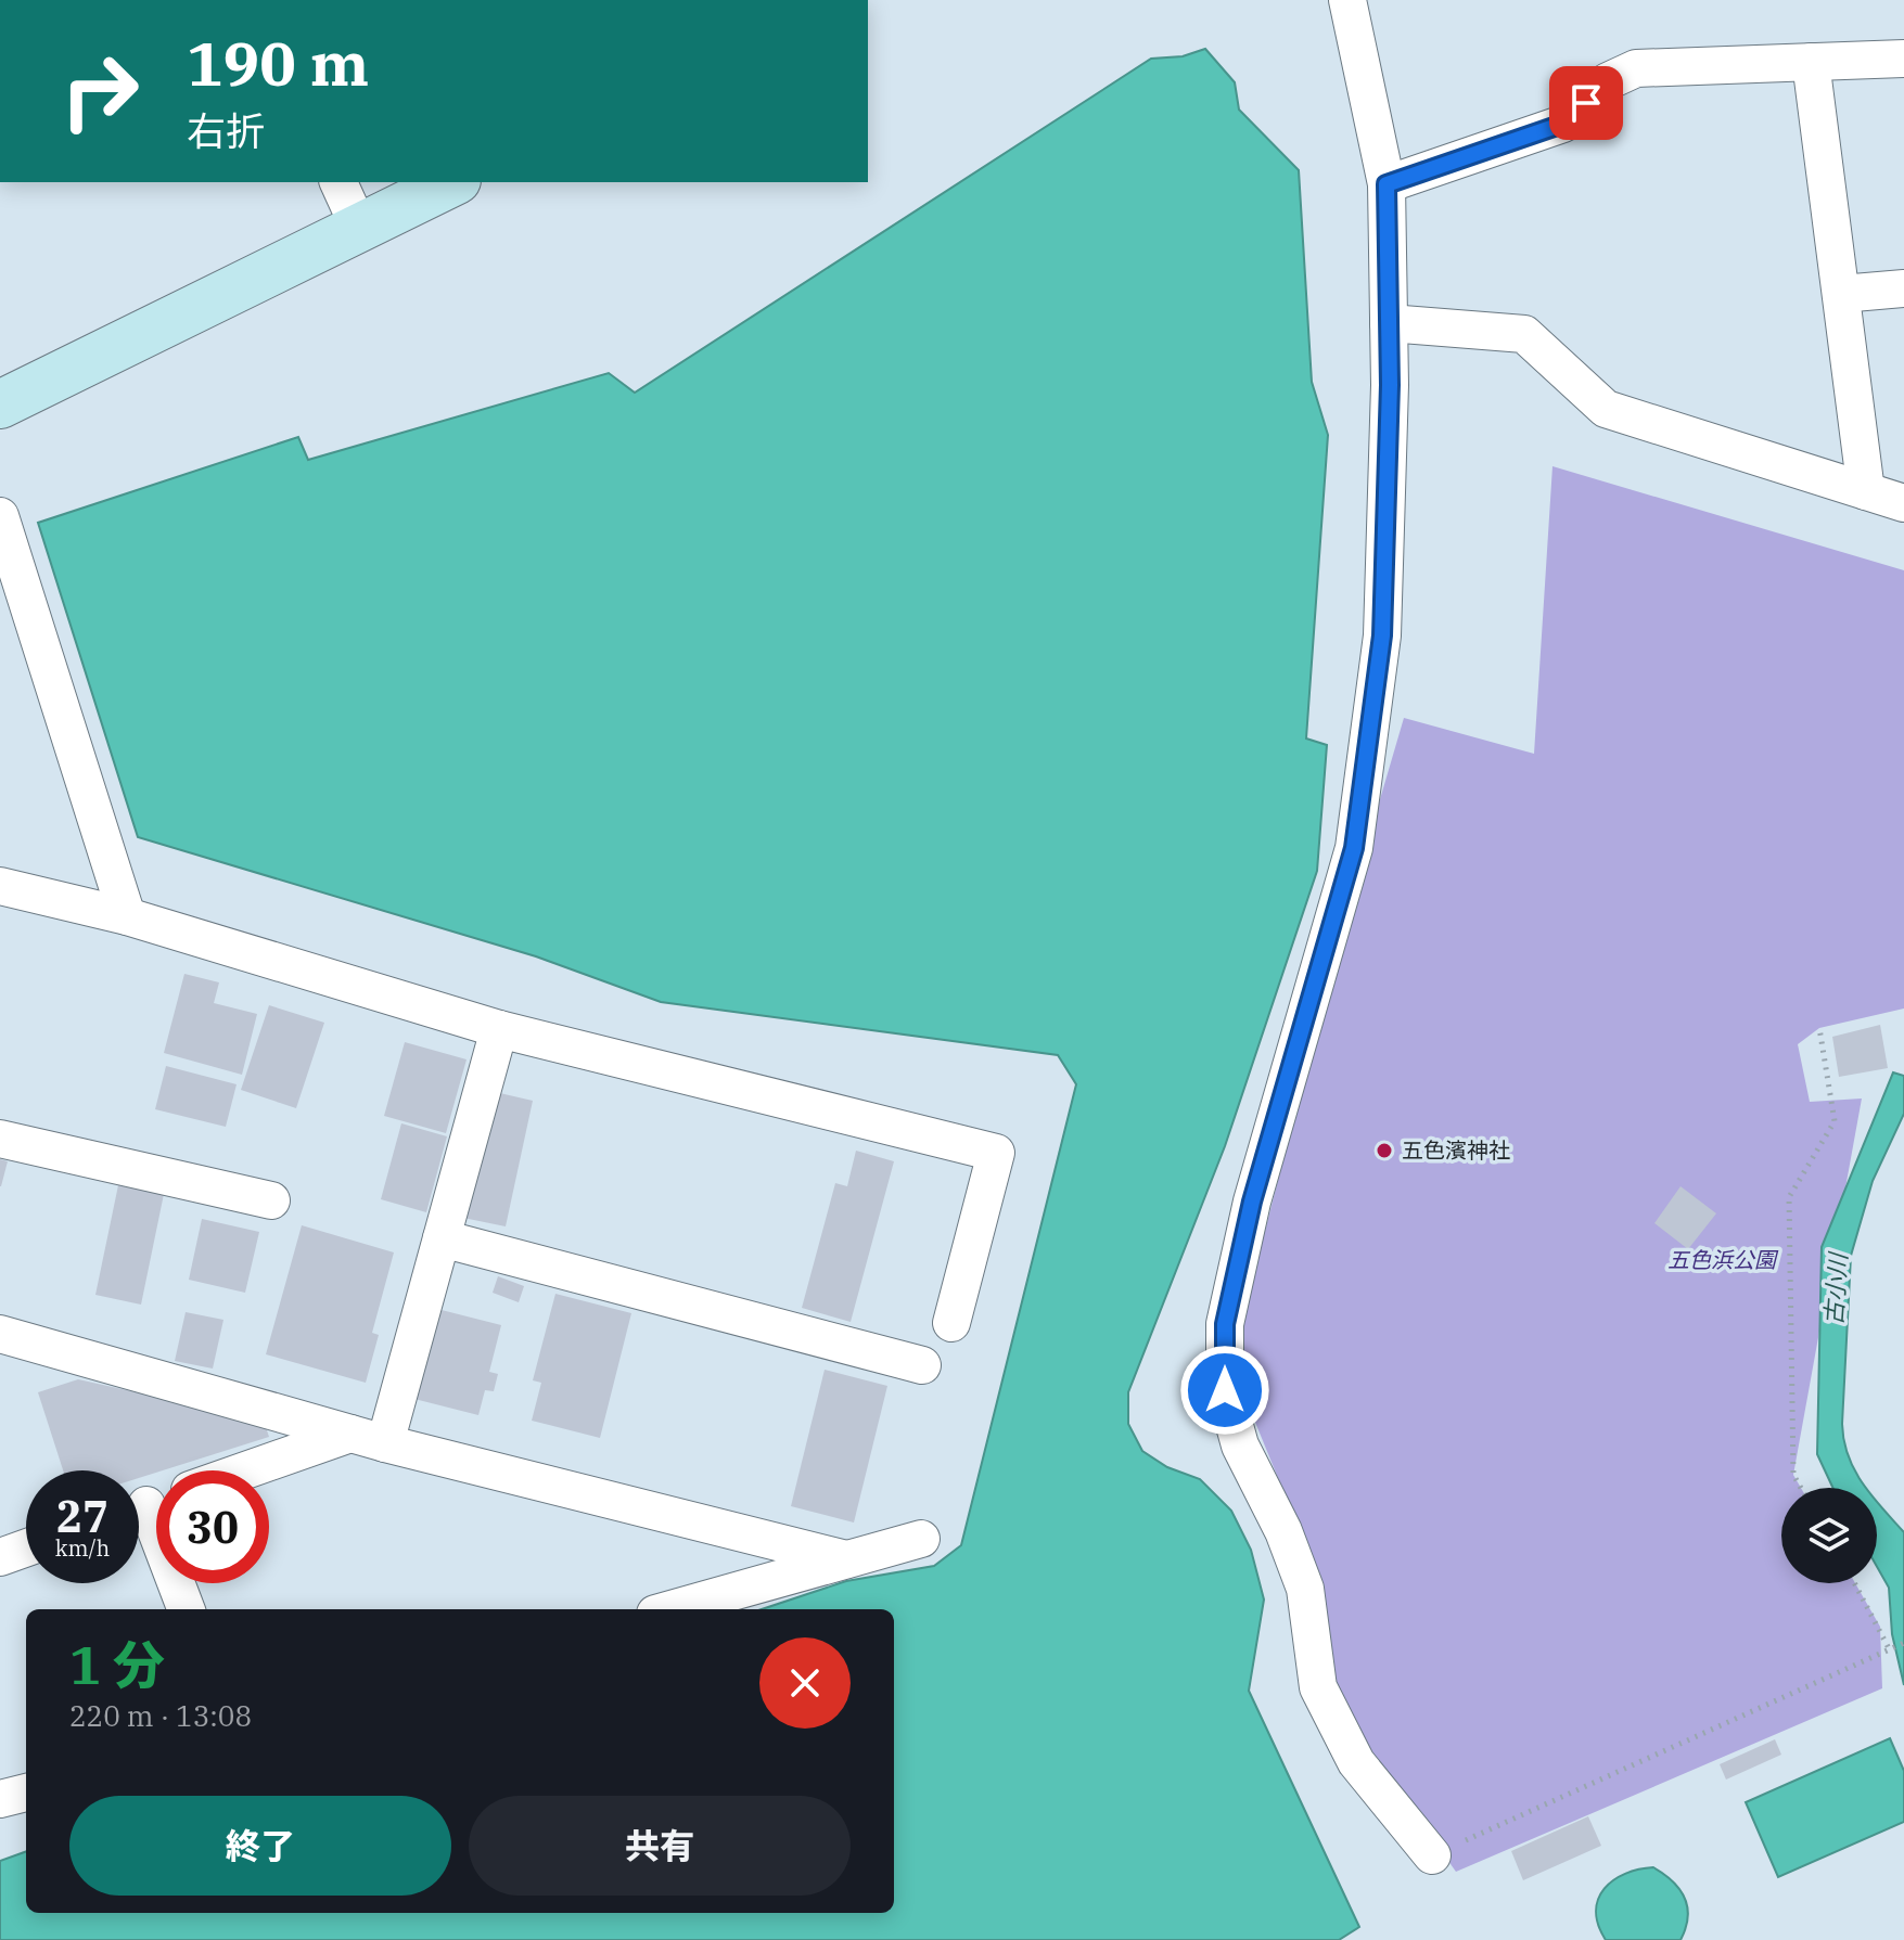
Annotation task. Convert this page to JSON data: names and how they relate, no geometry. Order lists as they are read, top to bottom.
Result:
{
  "water": ["古小川"],
  "parks": ["五色浜公園"],
  "places": ["五色濱神社"],
  "page": {
    "turn": ["190 m", "右折"],
    "speed": "27 km/h",
    "limit": "30",
    "heading": ["1 分", "220 m · 13:08"],
    "buttons": ["終了", "共有"]
  }
}
